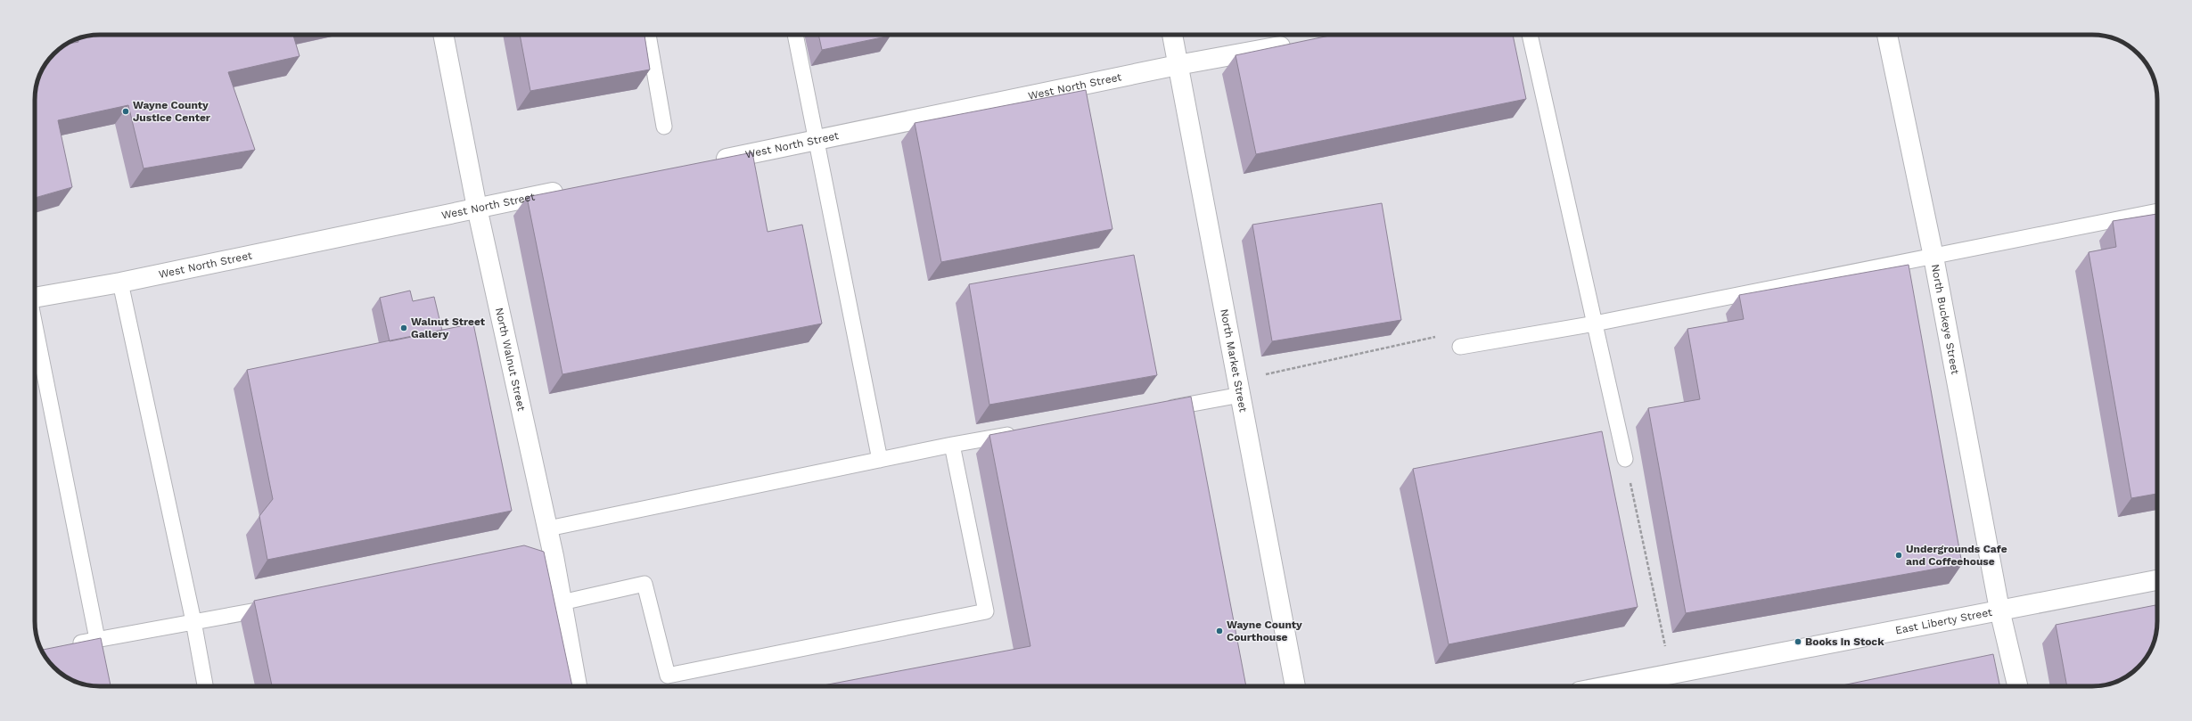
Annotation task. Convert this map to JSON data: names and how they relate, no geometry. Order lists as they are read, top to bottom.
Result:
{
  "streets": {
    "street": [
      "West North Street",
      "North Buckeye Street",
      "North Walnut Street",
      "North Market Street",
      "East Liberty Street"
    ]
  },
  "crossings": [
    ["West North Street", "North Walnut Street"],
    ["West North Street", "North Market Street"],
    ["North Buckeye Street", "East Liberty Street"]
  ],
  "places": [
    "Wayne County Justice Center",
    "Walnut Street Gallery",
    "Undergrounds Cafe and Coffeehouse",
    "Wayne County Courthouse",
    "Books in Stock"
  ]
}
